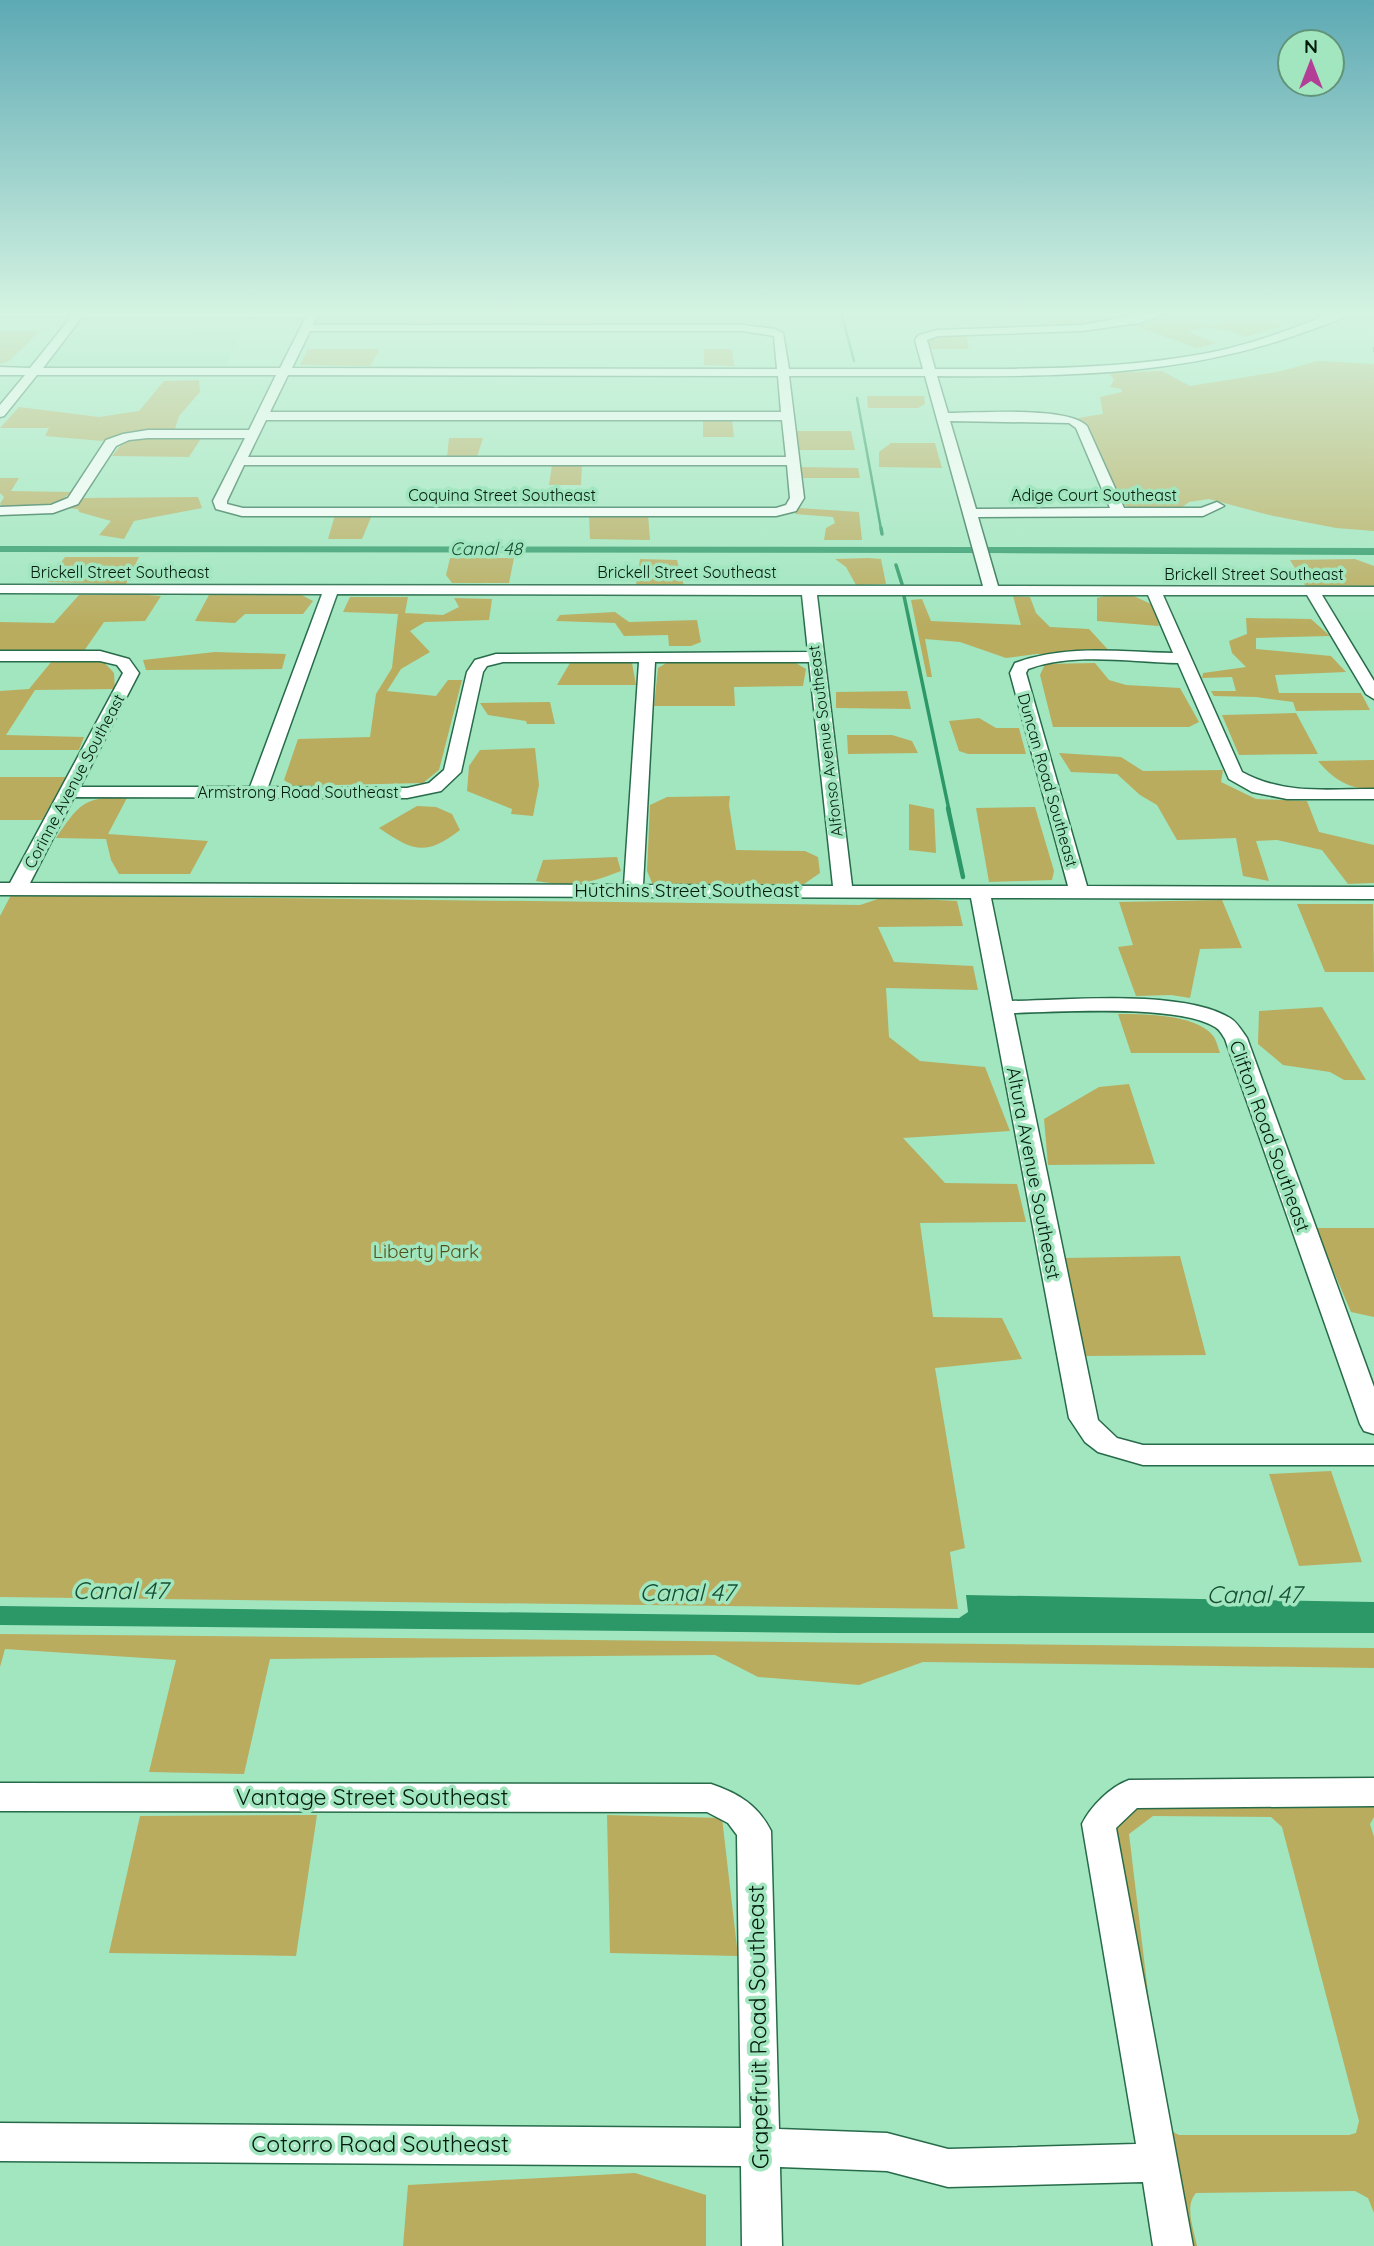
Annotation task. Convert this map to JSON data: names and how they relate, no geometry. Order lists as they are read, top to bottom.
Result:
{
  "streets": {
    "street": [
      "Coquina Street Southeast",
      "Adige Court Southeast",
      "Brickell Street Southeast",
      "Alfonso Avenue Southeast",
      "Duncan Road Southeast",
      "Corinne Avenue Southeast",
      "Armstrong Road Southeast",
      "Hutchins Street Southeast",
      "Clifton Road Southeast",
      "Altura Avenue Southeast",
      "Vantage Street Southeast",
      "Grapefruit Road Southeast",
      "Cotorro Road Southeast"
    ]
  },
  "crossings": [
    ["Brickell Street Southeast", "Alfonso Avenue Southeast"],
    ["Alfonso Avenue Southeast", "Armstrong Road Southeast"],
    ["Alfonso Avenue Southeast", "Hutchins Street Southeast"],
    ["Duncan Road Southeast", "Hutchins Street Southeast"],
    ["Corinne Avenue Southeast", "Armstrong Road Southeast"],
    ["Corinne Avenue Southeast", "Hutchins Street Southeast"],
    ["Hutchins Street Southeast", "Altura Avenue Southeast"],
    ["Clifton Road Southeast", "Altura Avenue Southeast"],
    ["Vantage Street Southeast", "Grapefruit Road Southeast"],
    ["Grapefruit Road Southeast", "Cotorro Road Southeast"]
  ],
  "water": ["Canal 48", "Canal 47"],
  "parks": ["Liberty Park"],
  "north": "top"
}
